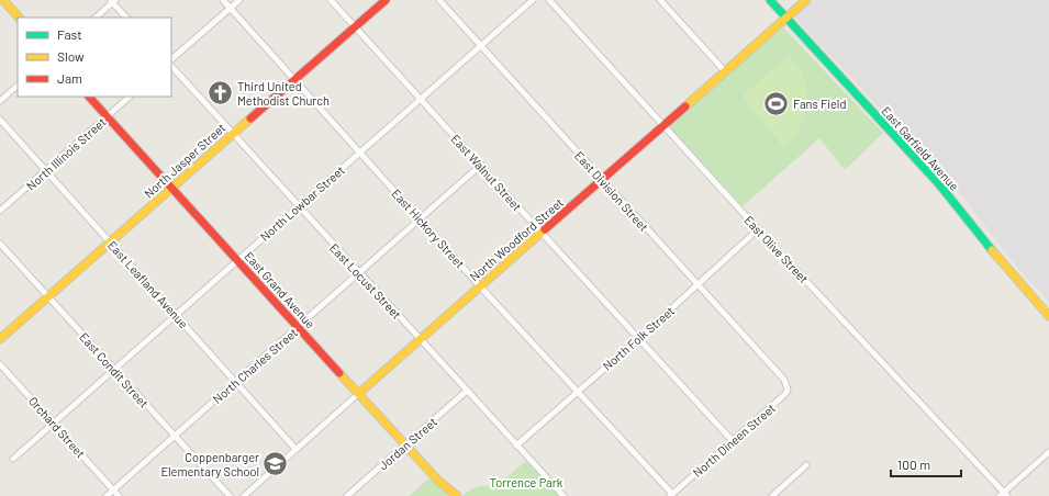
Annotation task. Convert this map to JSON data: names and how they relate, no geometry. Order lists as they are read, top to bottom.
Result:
{
  "streets": {
    "street": [
      "East Garfield Avenue",
      "North Illinois Street",
      "North Jasper Street",
      "East Walnut Street",
      "East Division Street",
      "North Lowbar Street",
      "East Hickory Street",
      "North Woodford Street",
      "East Olive Street",
      "East Locust Street",
      "East Leafland Avenue",
      "East Grand Avenue",
      "North Folk Street",
      "North Charles Street",
      "East Condit Street",
      "Orchard Street",
      "North Dineen Street",
      "Jordan Street"
    ]
  },
  "crossings": [
    ["East Garfield Avenue", "North Woodford Street"],
    ["North Illinois Street", "East Leafland Avenue"],
    ["North Illinois Street", "East Grand Avenue"],
    ["North Jasper Street", "East Walnut Street"],
    ["North Jasper Street", "East Hickory Street"],
    ["North Jasper Street", "East Locust Street"],
    ["North Jasper Street", "East Leafland Avenue"],
    ["North Jasper Street", "East Grand Avenue"],
    ["North Jasper Street", "East Condit Street"],
    ["East Walnut Street", "North Lowbar Street"],
    ["East Walnut Street", "North Woodford Street"],
    ["East Walnut Street", "North Folk Street"],
    ["East Walnut Street", "North Charles Street"],
    ["East Walnut Street", "North Dineen Street"],
    ["East Division Street", "North Lowbar Street"],
    ["East Division Street", "North Woodford Street"],
    ["East Division Street", "North Folk Street"],
    ["East Division Street", "North Dineen Street"],
    ["North Lowbar Street", "East Hickory Street"],
    ["North Lowbar Street", "East Locust Street"],
    ["North Lowbar Street", "East Leafland Avenue"],
    ["North Lowbar Street", "East Grand Avenue"],
    ["North Lowbar Street", "East Condit Street"],
    ["North Lowbar Street", "Orchard Street"],
    ["East Hickory Street", "North Woodford Street"],
    ["East Hickory Street", "North Folk Street"],
    ["East Hickory Street", "North Charles Street"],
    ["East Hickory Street", "North Dineen Street"],
    ["North Woodford Street", "East Olive Street"],
    ["North Woodford Street", "East Locust Street"],
    ["North Woodford Street", "East Leafland Avenue"],
    ["North Woodford Street", "East Grand Avenue"],
    ["East Olive Street", "North Folk Street"],
    ["East Locust Street", "North Folk Street"],
    ["East Locust Street", "North Charles Street"],
    ["East Locust Street", "Jordan Street"],
    ["East Leafland Avenue", "North Charles Street"],
    ["East Grand Avenue", "North Charles Street"],
    ["East Grand Avenue", "Jordan Street"],
    ["North Charles Street", "East Condit Street"],
    ["North Charles Street", "Orchard Street"]
  ],
  "parks": ["Torrence Park"],
  "places": {
    "church": ["Third United Methodist Church"],
    "sports": ["Fans Field"],
    "school or university": ["Coppenbarger Elementary School"]
  },
  "legend": ["Fast", "Slow", "Jam"],
  "scale_bar": "100 m"
}
